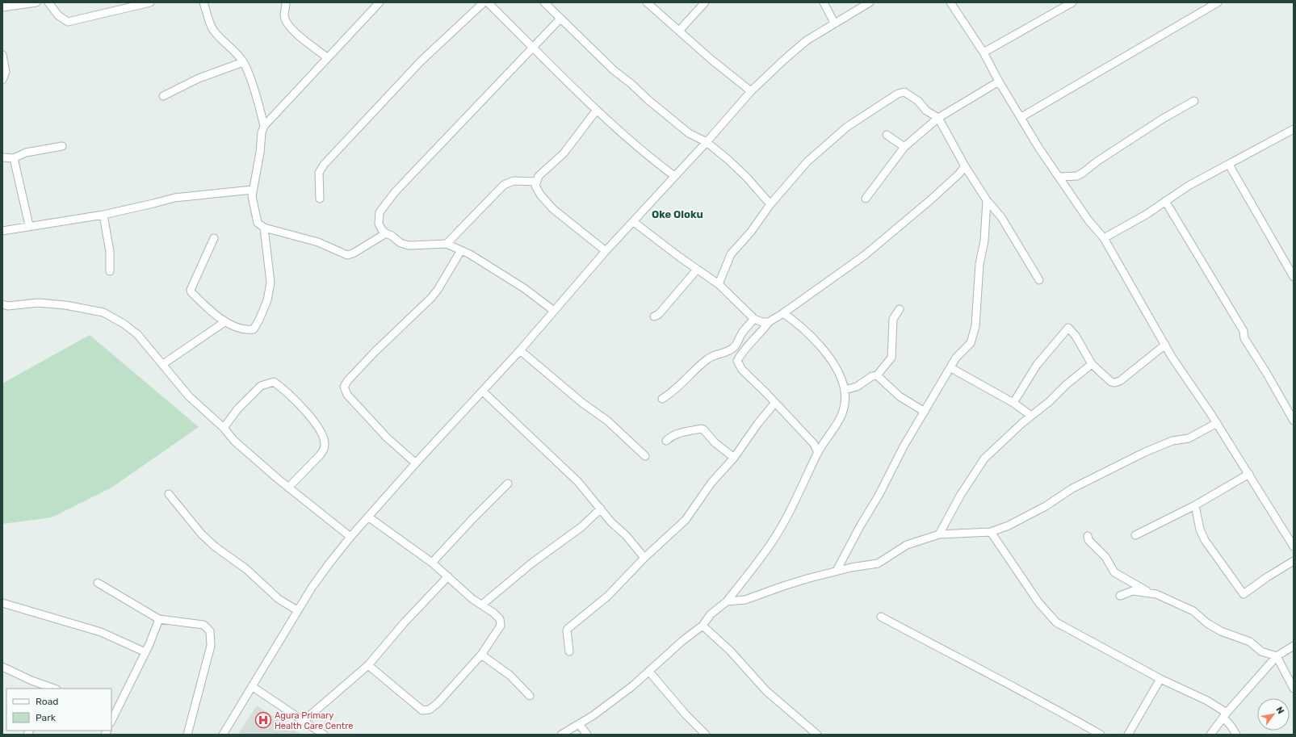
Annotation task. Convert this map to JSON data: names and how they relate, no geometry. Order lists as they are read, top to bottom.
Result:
{
  "districts": ["Oke Oloku"],
  "places": {
    "hospital": ["Agura Primary Health Care Centre"]
  },
  "legend": ["Road", "Park"],
  "north": "top right"
}
